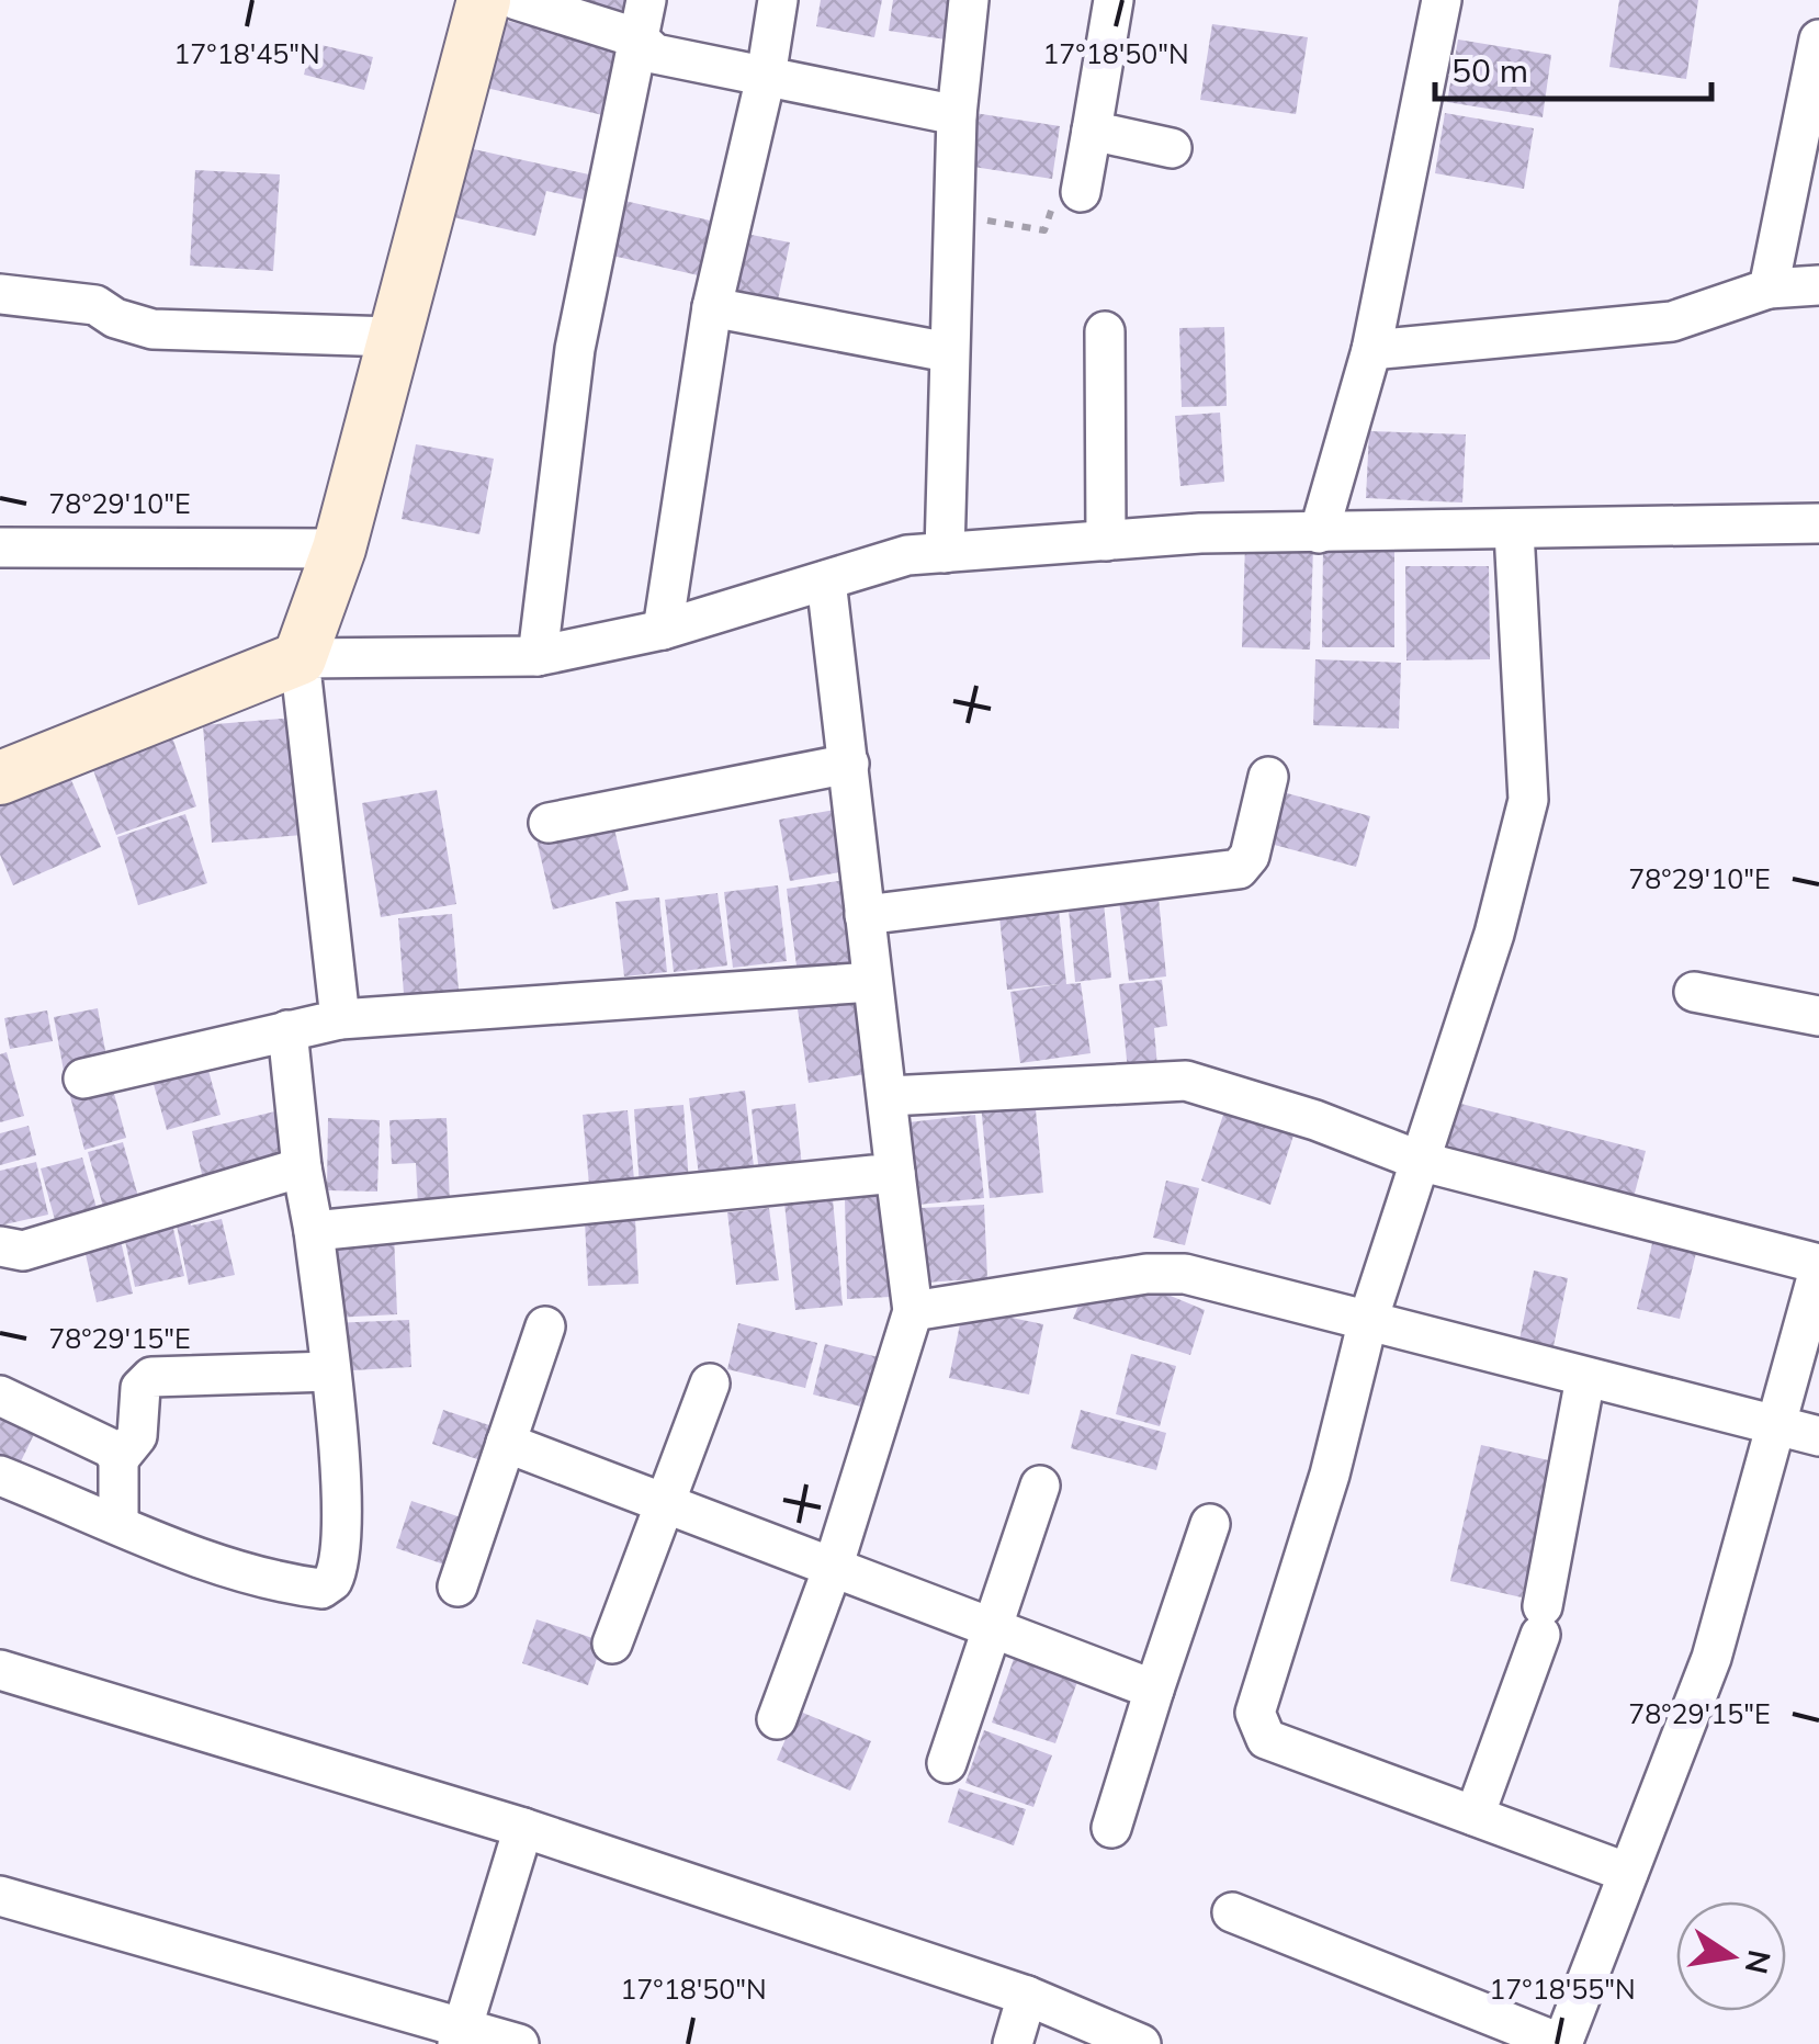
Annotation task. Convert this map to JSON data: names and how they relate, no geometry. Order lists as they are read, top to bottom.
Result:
{
  "scale_bar": "50 m",
  "north": "right",
  "coordinates": [
    "17°18'45\"N",
    "17°18'50\"N",
    "78°29'10\"E",
    "78°29'15\"E",
    "17°18'55\"N"
  ]
}
